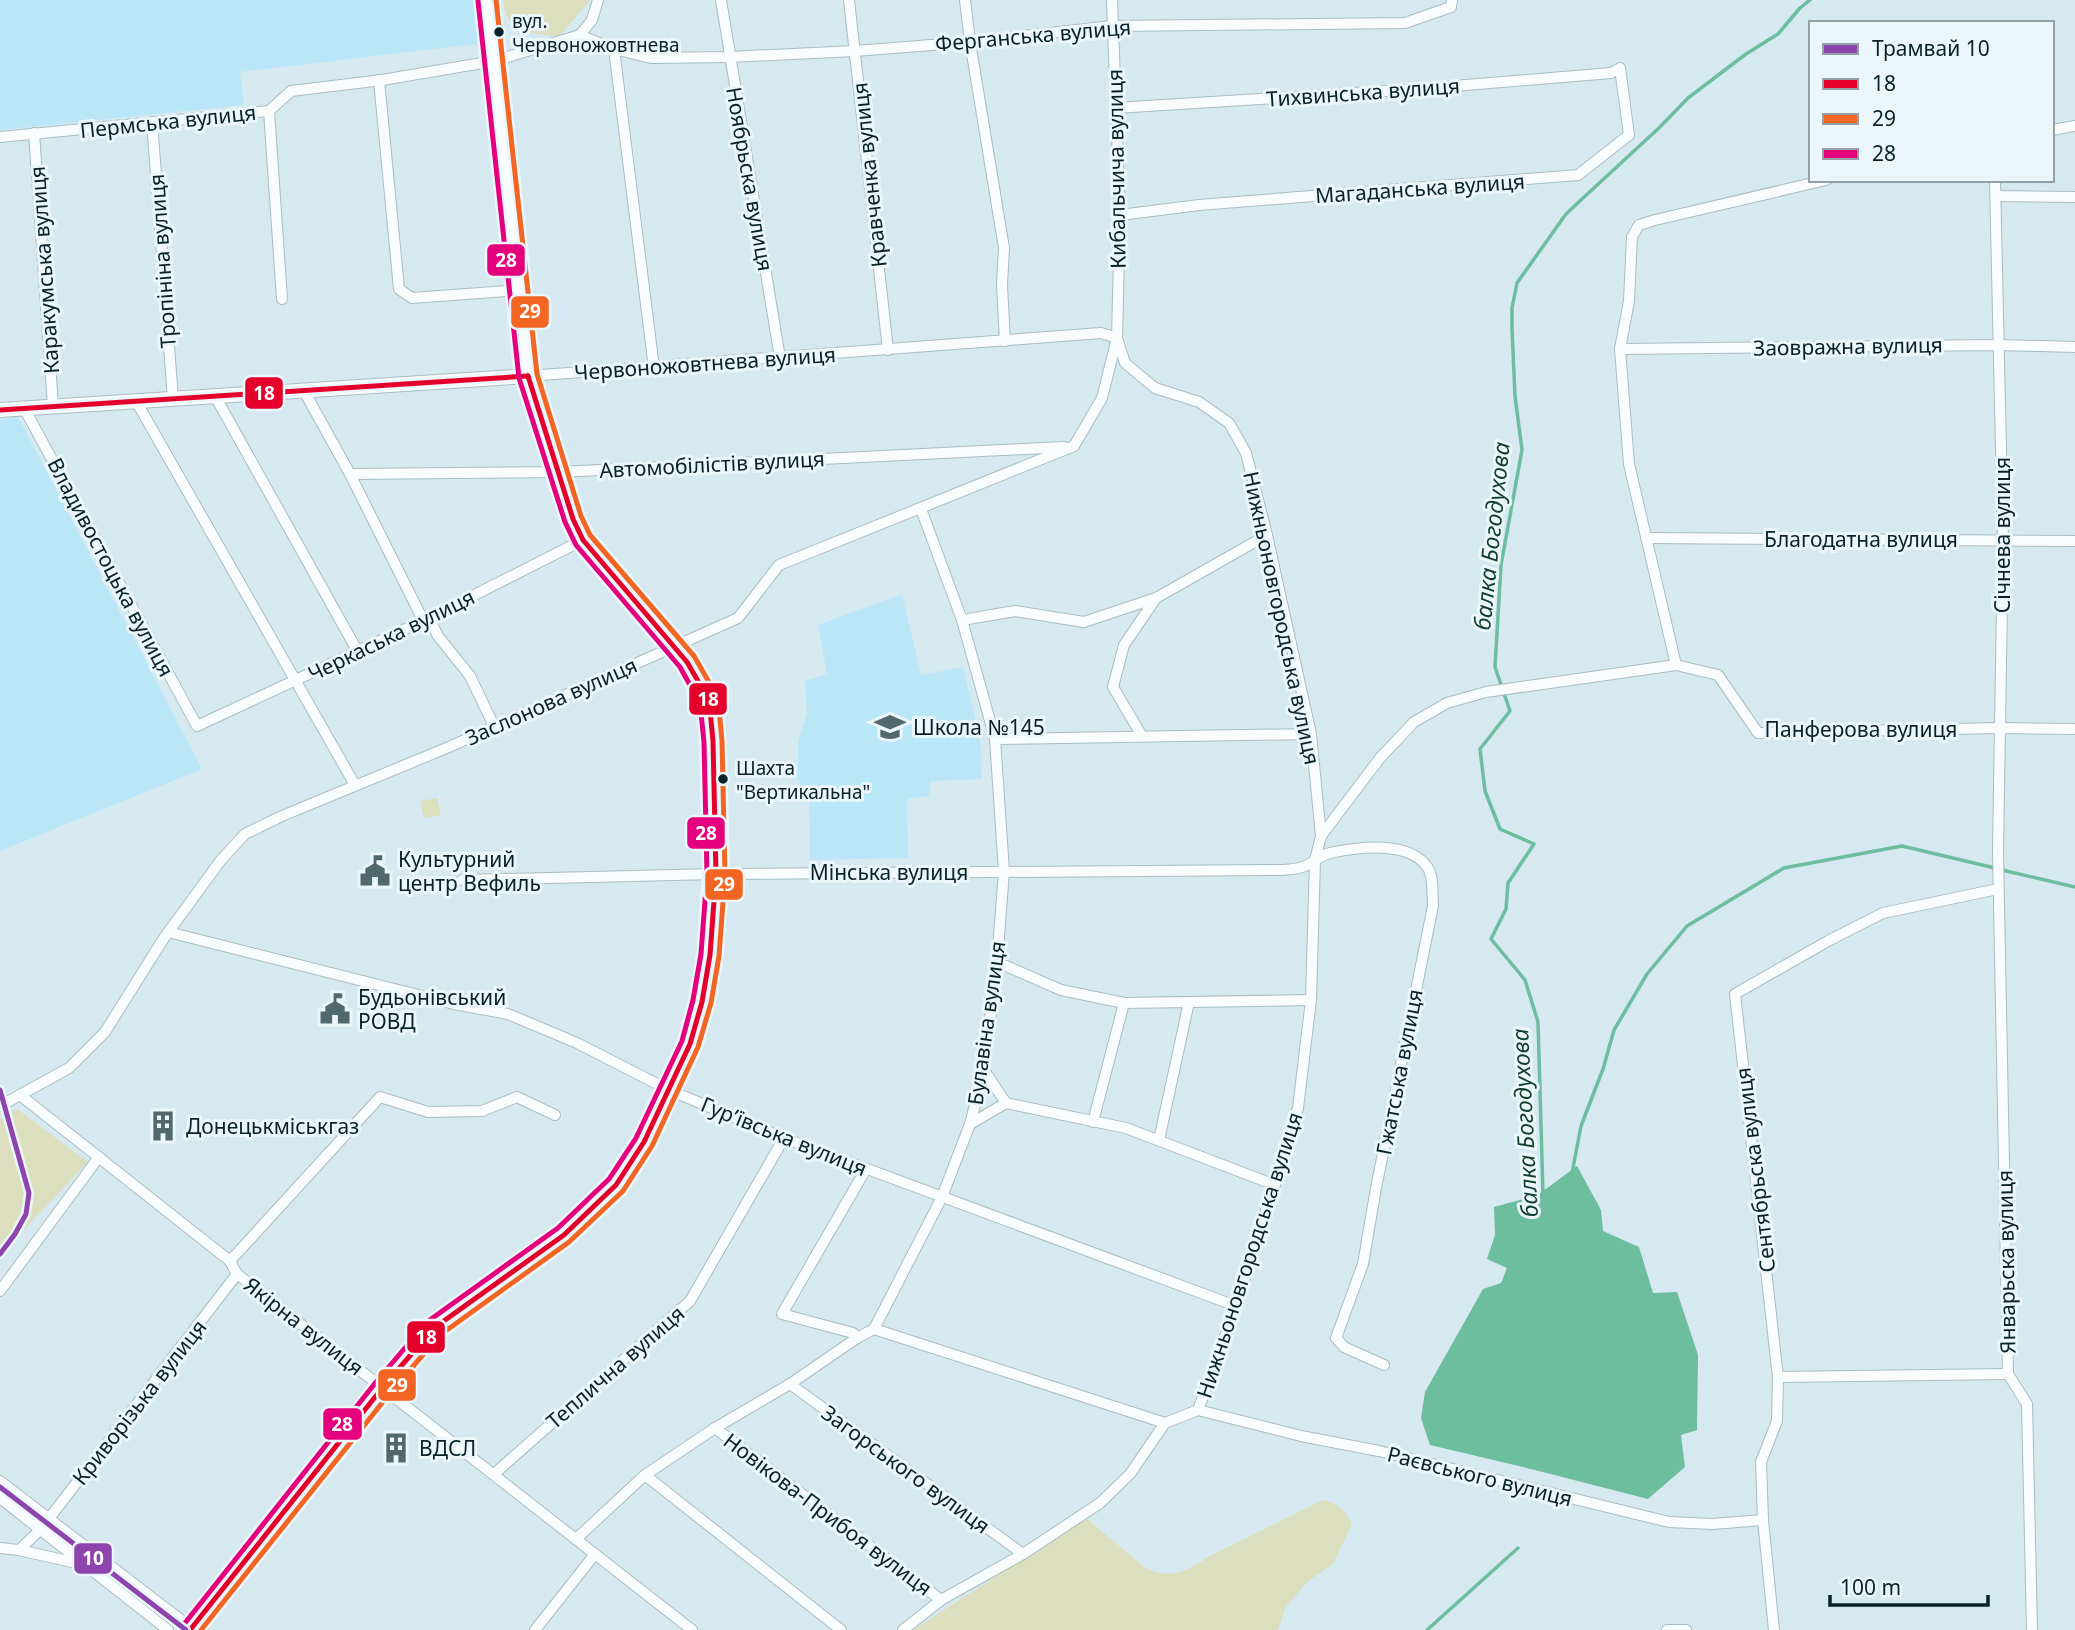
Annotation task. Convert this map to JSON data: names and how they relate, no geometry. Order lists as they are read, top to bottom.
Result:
{
  "streets": {
    "main road": ["Червоножовтнева вулиця"],
    "street": [
      "Ферганська вулиця",
      "Тихвинська вулиця",
      "Пермська вулиця",
      "Кибальчича вулиця",
      "Кравченка вулиця",
      "Ноябрьска вулиця",
      "Магаданська вулиця",
      "Тропініна вулиця",
      "Каракумська вулиця",
      "Заовражна вулиця",
      "Автомобілістів вулиця",
      "Січнева вулиця",
      "Благодатна вулиця",
      "Владивостоцька вулиця",
      "Нижньоновгородська вулиця",
      "Черкаська вулиця",
      "Заслонова вулиця",
      "Панферова вулиця",
      "Мінська вулиця",
      "Булавіна вулиця",
      "Гжатська вулиця",
      "Гур’ївська вулиця",
      "Сентябрьска вулиця",
      "Январьска вулиця",
      "Якірна вулиця",
      "Теплична вулиця",
      "Криворізька вулиця",
      "Загорського вулиця",
      "Раєвського вулиця",
      "Новікова-Прибоя вулиця"
    ]
  },
  "crossings": [
    ["Ферганська вулиця", "Кибальчича вулиця"],
    ["Ферганська вулиця", "Кравченка вулиця"],
    ["Ферганська вулиця", "Ноябрьска вулиця"],
    ["Тихвинська вулиця", "Кибальчича вулиця"],
    ["Тихвинська вулиця", "Магаданська вулиця"],
    ["Пермська вулиця", "Тропініна вулиця"],
    ["Пермська вулиця", "Каракумська вулиця"],
    ["Кибальчича вулиця", "Магаданська вулиця"],
    ["Кибальчича вулиця", "Червоножовтнева вулиця"],
    ["Кибальчича вулиця", "Нижньоновгородська вулиця"],
    ["Кравченка вулиця", "Червоножовтнева вулиця"],
    ["Ноябрьска вулиця", "Червоножовтнева вулиця"],
    ["Тропініна вулиця", "Червоножовтнева вулиця"],
    ["Каракумська вулиця", "Червоножовтнева вулиця"],
    ["Заовражна вулиця", "Січнева вулиця"],
    ["Червоножовтнева вулиця", "Владивостоцька вулиця"],
    ["Червоножовтнева вулиця", "Нижньоновгородська вулиця"],
    ["Автомобілістів вулиця", "Заслонова вулиця"],
    ["Січнева вулиця", "Благодатна вулиця"],
    ["Січнева вулиця", "Панферова вулиця"],
    ["Січнева вулиця", "Сентябрьска вулиця"],
    ["Січнева вулиця", "Январьска вулиця"],
    ["Владивостоцька вулиця", "Черкаська вулиця"],
    ["Нижньоновгородська вулиця", "Мінська вулиця"],
    ["Нижньоновгородська вулиця", "Гжатська вулиця"],
    ["Нижньоновгородська вулиця", "Гур’ївська вулиця"],
    ["Нижньоновгородська вулиця", "Раєвського вулиця"],
    ["Заслонова вулиця", "Булавіна вулиця"],
    ["Заслонова вулиця", "Гур’ївська вулиця"],
    ["Заслонова вулиця", "Якірна вулиця"],
    ["Мінська вулиця", "Булавіна вулиця"],
    ["Мінська вулиця", "Гжатська вулиця"],
    ["Булавіна вулиця", "Гур’ївська вулиця"],
    ["Гур’ївська вулиця", "Теплична вулиця"],
    ["Сентябрьска вулиця", "Январьска вулиця"],
    ["Сентябрьска вулиця", "Раєвського вулиця"],
    ["Якірна вулиця", "Теплична вулиця"],
    ["Якірна вулиця", "Криворізька вулиця"]
  ],
  "water": ["балка Богодухова"],
  "places": {
    "other": ["вул. Червоножовтнева", "Шахта \"Вертикальна\""],
    "school or university": ["Школа №145"],
    "public building": ["Культурний центр Вефиль", "Будьонівський РОВД"],
    "building": ["Донецькміськгаз", "ВДСЛ"]
  },
  "lines": [
    "transit line 29",
    "transit line 28",
    "transit line 18",
    "tram line 10"
  ],
  "legend": [
    "Трамвай 10",
    "18",
    "29",
    "28"
  ],
  "scale_bar": "100 m"
}
